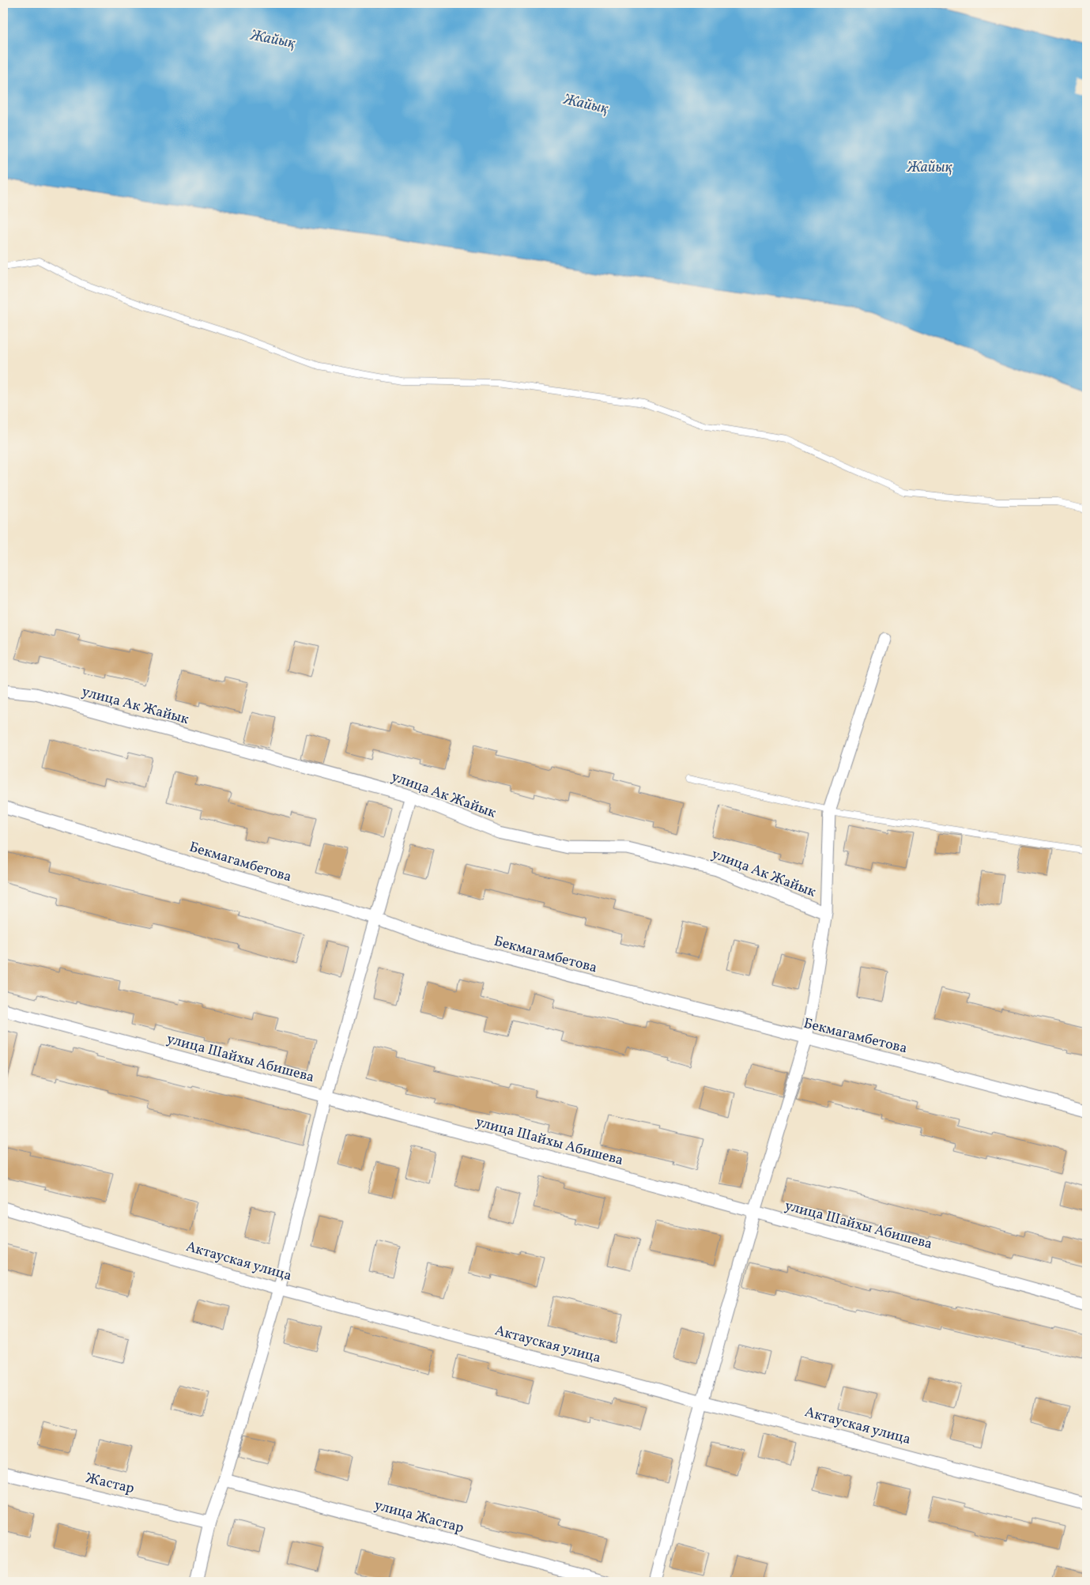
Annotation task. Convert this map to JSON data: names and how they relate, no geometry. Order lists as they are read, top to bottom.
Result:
{
  "streets": {
    "street": [
      "улица Ак Жайык",
      "Бекмагамбетова",
      "улица Шайхы Абишева",
      "Актауская улица",
      "Жастар",
      "улица Жастар"
    ]
  },
  "water": ["Жайық"]
}
